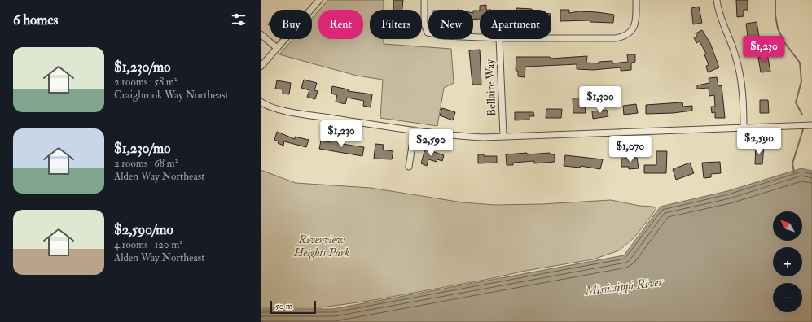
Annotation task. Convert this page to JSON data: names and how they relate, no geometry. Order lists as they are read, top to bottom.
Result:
{
  "streets": {
    "street": ["Bellaire Way"]
  },
  "water": ["Mississippi River"],
  "parks": ["Riverview Heights Park"],
  "scale_bar": "50 m",
  "north": "top left",
  "page": {
    "heading": "6 homes",
    "chip": [
      "Buy",
      "Rent",
      "Filters",
      "New",
      "Apartment"
    ],
    "price": [
      "$1,230",
      "$1,300",
      "$1,230",
      "$2,590",
      "$2,590",
      "$1,070"
    ],
    "list": [
      {
        "name": "$1,230/mo",
        "note": "2 rooms · 58 m² · Craigbrook Way Northeast"
      },
      {
        "name": "$1,230/mo",
        "note": "2 rooms · 68 m² · Alden Way Northeast"
      },
      {
        "name": "$2,590/mo",
        "note": "4 rooms · 120 m² · Alden Way Northeast"
      }
    ],
    "map_buttons": ["+", "−"],
    "scale": "50 m"
  }
}
